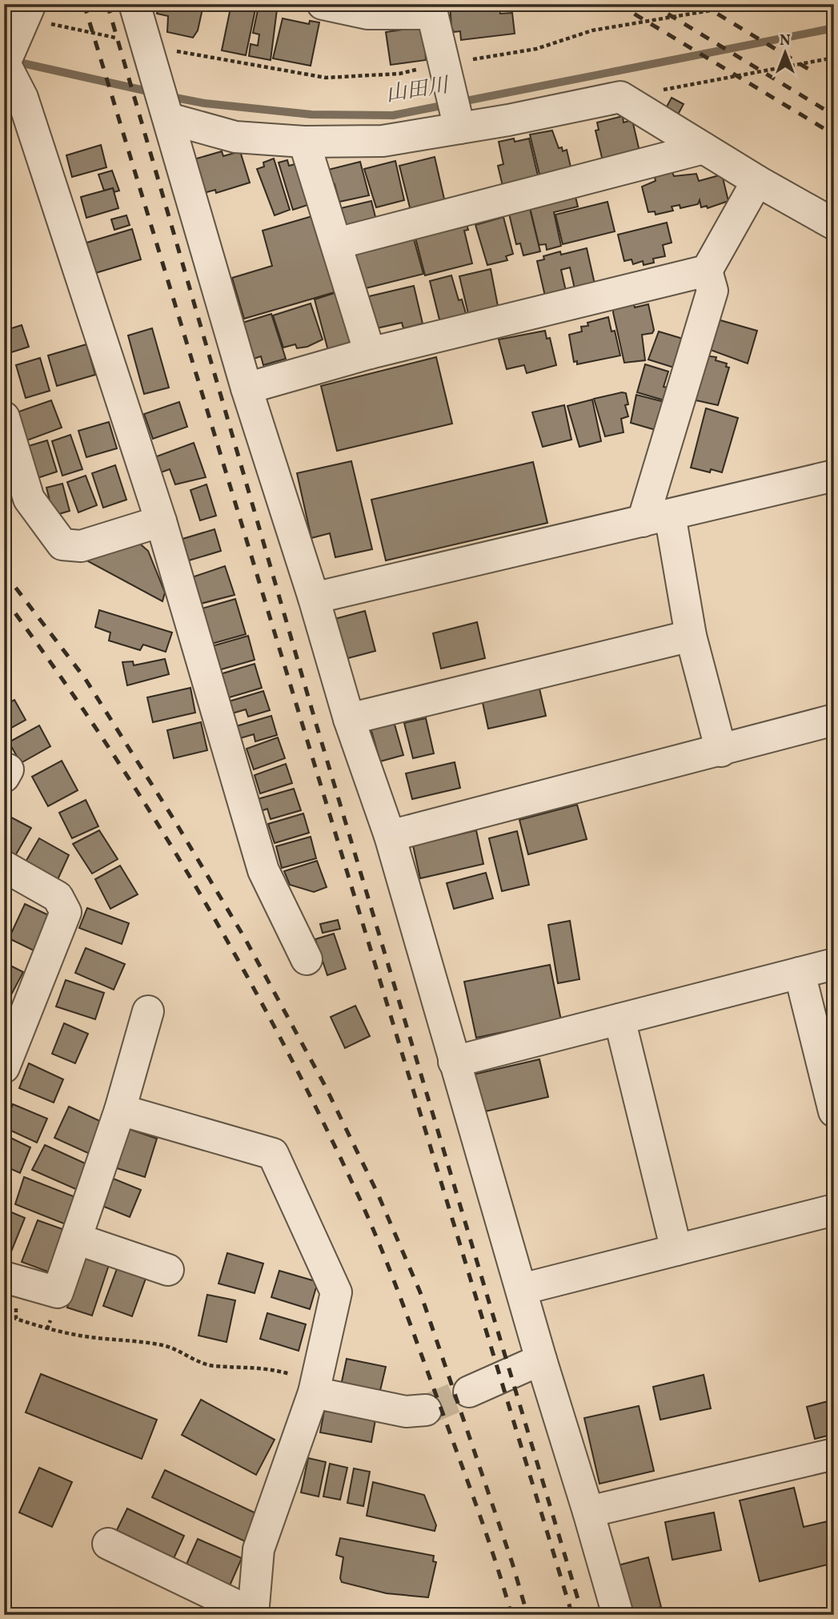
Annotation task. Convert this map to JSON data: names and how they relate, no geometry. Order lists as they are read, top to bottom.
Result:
{
  "water": ["山田川"],
  "north": "top"
}
